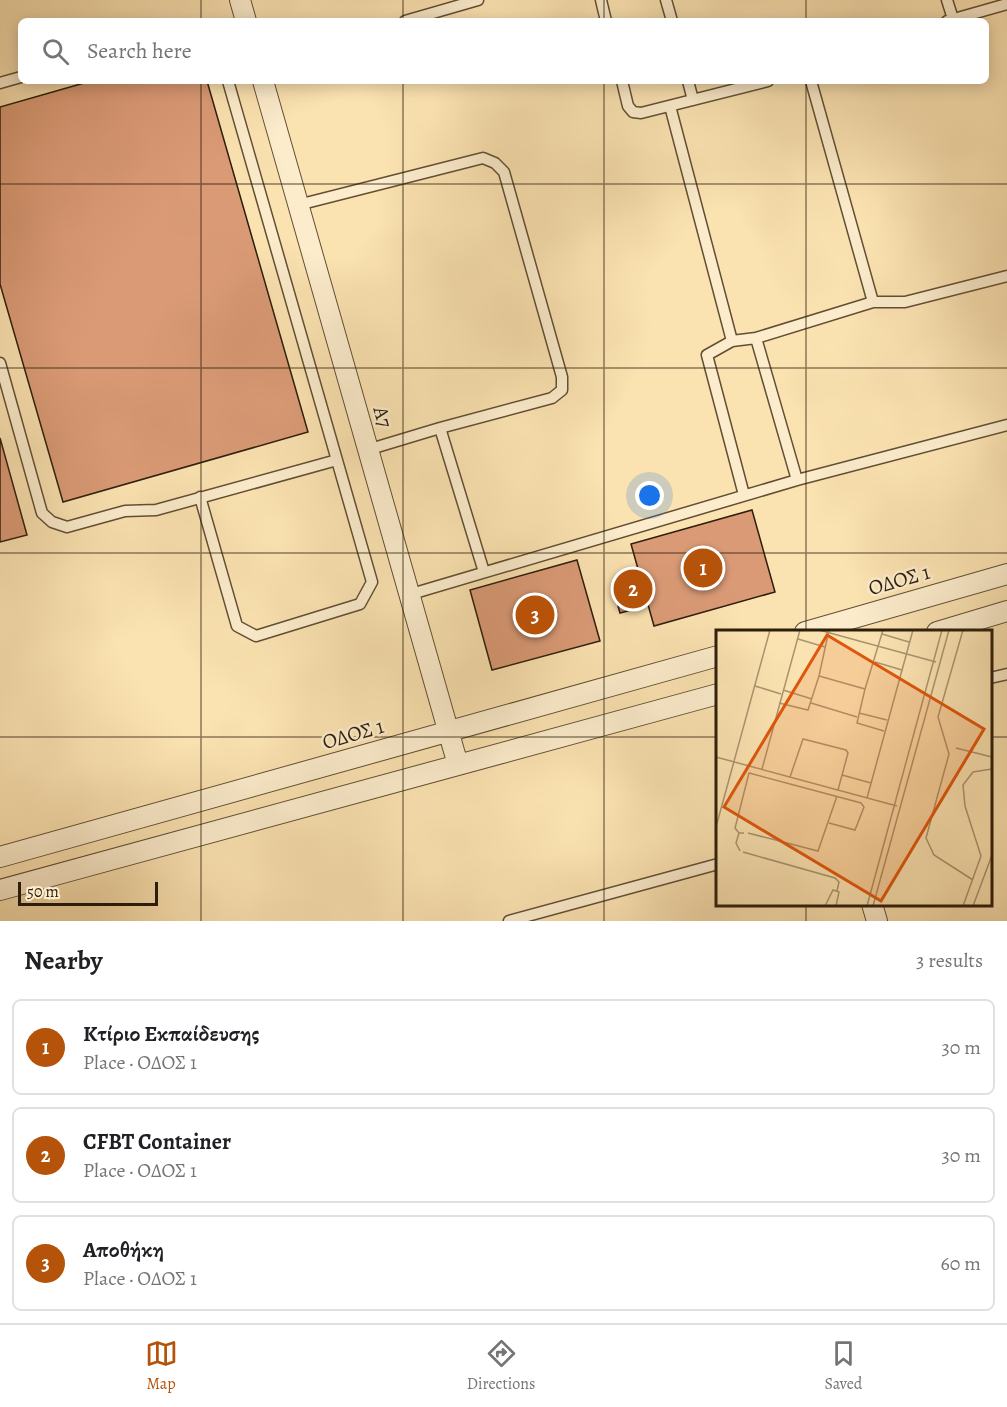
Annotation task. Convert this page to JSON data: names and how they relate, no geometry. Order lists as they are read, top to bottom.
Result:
{
  "streets": {
    "street": ["Α7", "ΟΔΟΣ 1"]
  },
  "crossings": [
    ["Α7", "ΟΔΟΣ 1"]
  ],
  "scale_bar": "50 m",
  "page": {
    "search": "Search here",
    "pins": ["1", "2", "3"],
    "scale": "50 m",
    "heading": ["Nearby", "3 results"],
    "list": [
      {
        "mark": "1",
        "name": "Κτίριο Εκπαίδευσης",
        "note": "Place · ΟΔΟΣ 1",
        "value": "30 m"
      },
      {
        "mark": "2",
        "name": "CFBT Container",
        "note": "Place · ΟΔΟΣ 1",
        "value": "30 m"
      },
      {
        "mark": "3",
        "name": "Αποθήκη",
        "note": "Place · ΟΔΟΣ 1",
        "value": "60 m"
      }
    ],
    "nav": ["Map", "Directions", "Saved"]
  }
}
